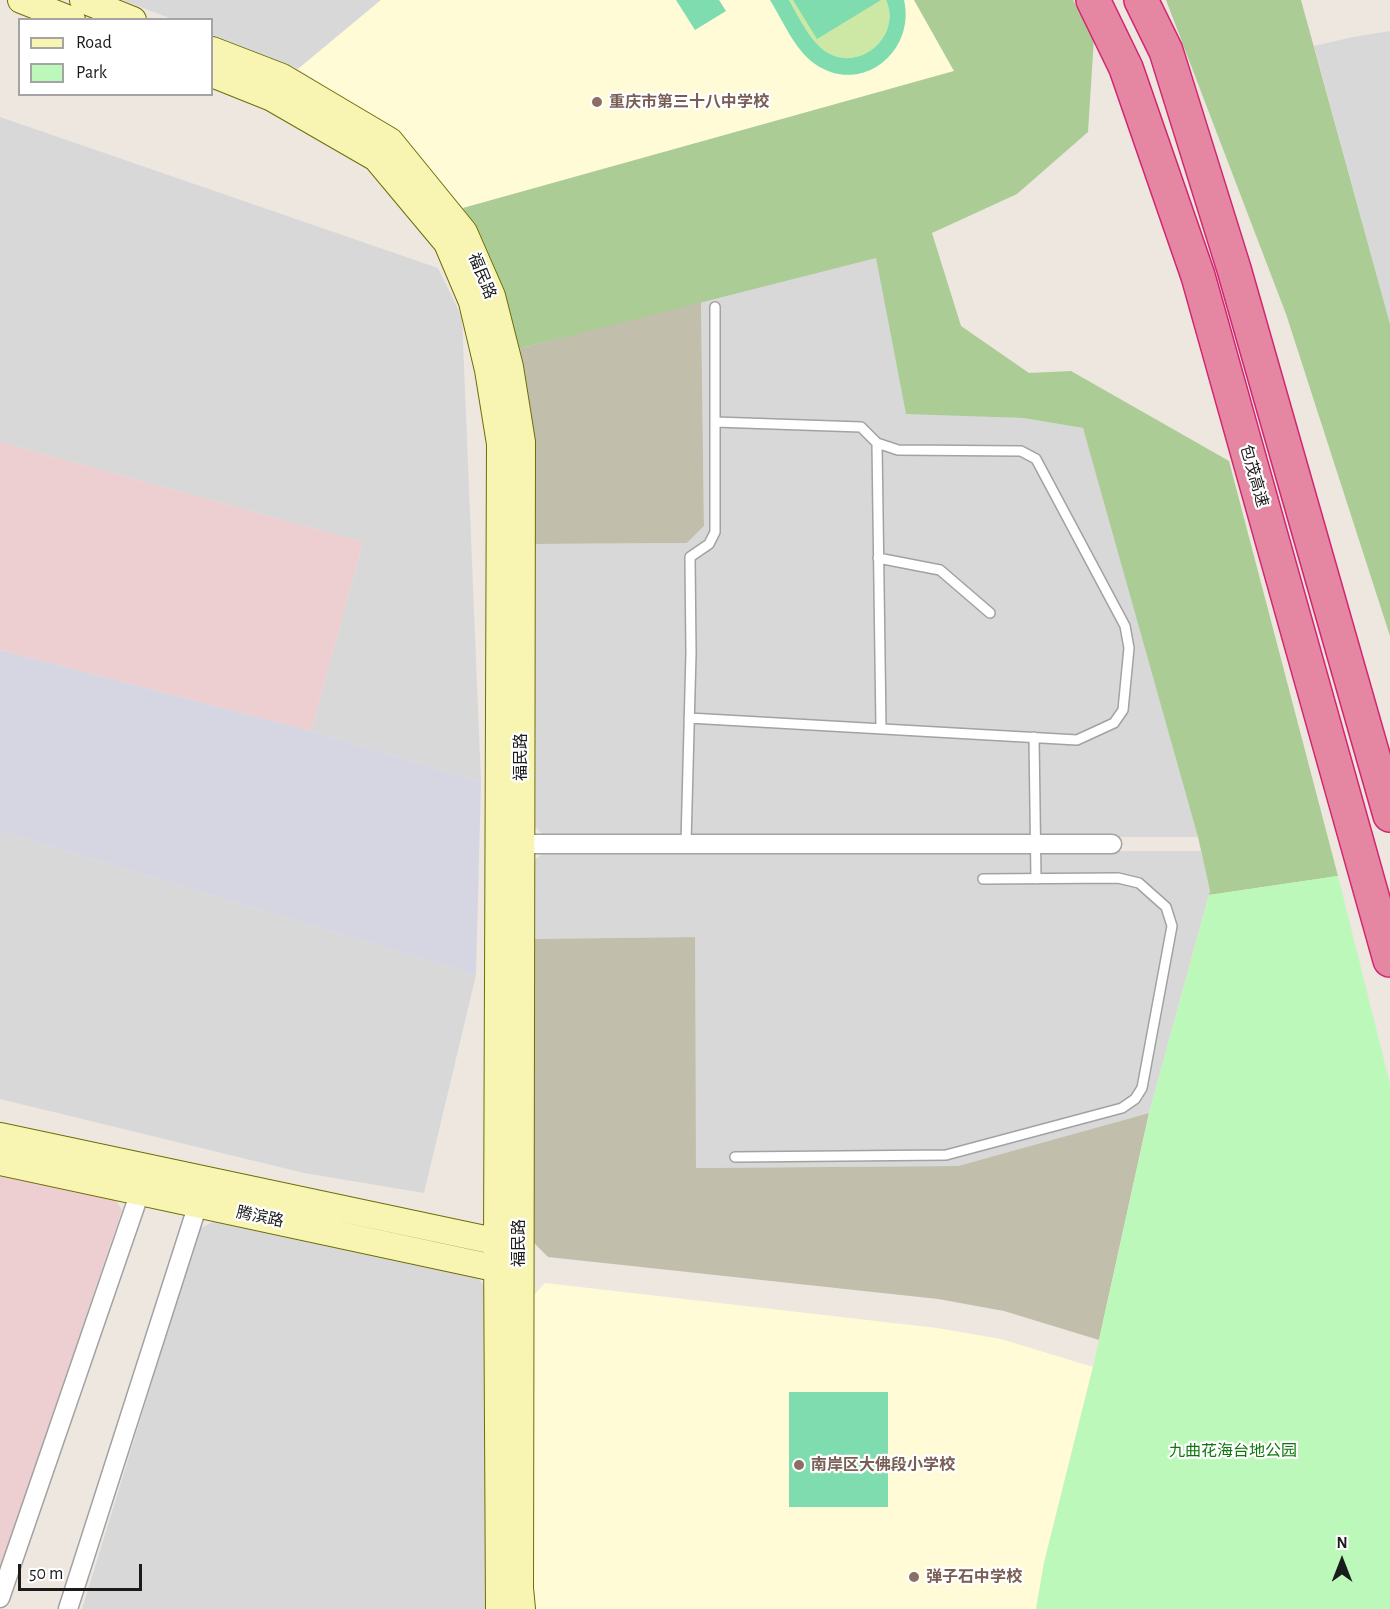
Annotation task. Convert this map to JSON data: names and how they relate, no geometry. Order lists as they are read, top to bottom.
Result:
{
  "streets": {
    "highway": ["包茂高速"],
    "main road": ["福民路", "腾滨路"]
  },
  "crossings": [
    ["福民路", "腾滨路"]
  ],
  "parks": ["九曲花海台地公园"],
  "places": ["重庆市第三十八中学校", "南岸区大佛段小学校", "弹子石中学校"],
  "legend": ["Road", "Park"],
  "scale_bar": "50 m",
  "north": "top"
}
